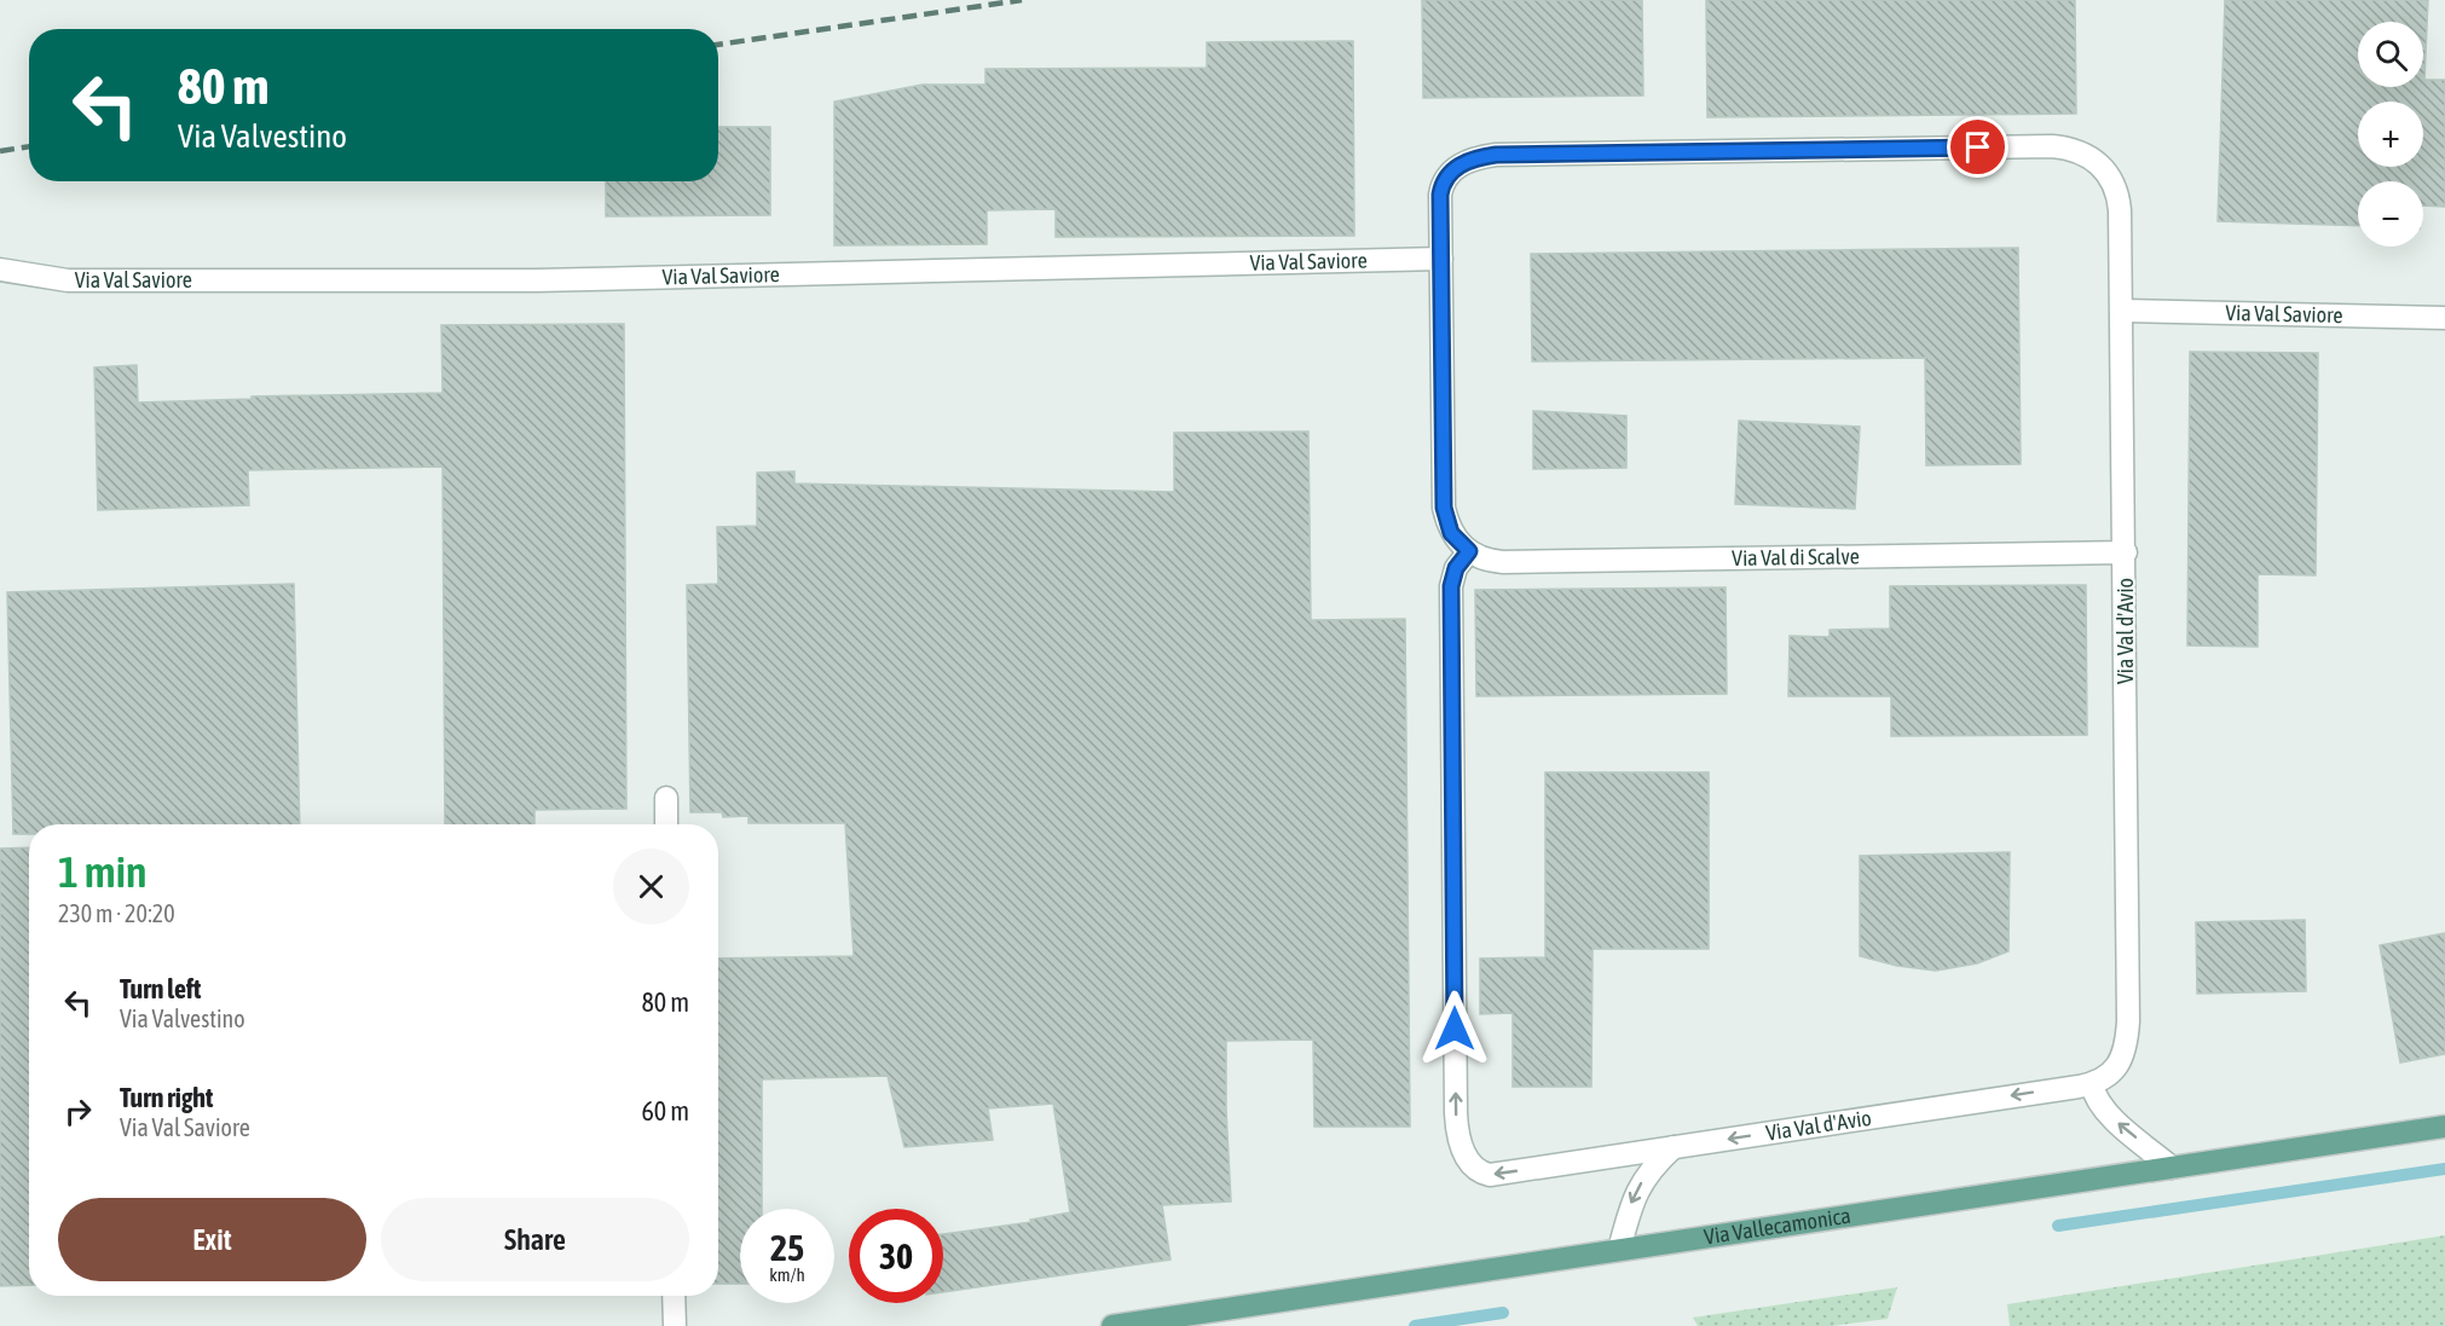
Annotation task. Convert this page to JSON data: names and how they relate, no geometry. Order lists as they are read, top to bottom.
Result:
{
  "streets": {
    "main road": ["Via Vallecamonica"],
    "street": ["Via Val Saviore", "Via Val di Scalve", "Via Val d'Avio"]
  },
  "crossings": [
    ["Via Val Saviore", "Via Val d'Avio"],
    ["Via Val di Scalve", "Via Val d'Avio"]
  ],
  "page": {
    "map_buttons": ["+", "−"],
    "turn": ["80 m", "Via Valvestino"],
    "heading": ["1 min", "230 m · 20:20"],
    "list": [
      {
        "name": "Turn left",
        "note": "Via Valvestino",
        "value": "80 m"
      },
      {
        "name": "Turn right",
        "note": "Via Val Saviore",
        "value": "60 m"
      }
    ],
    "buttons": ["Exit", "Share"],
    "speed": "25 km/h",
    "limit": "30"
  }
}
